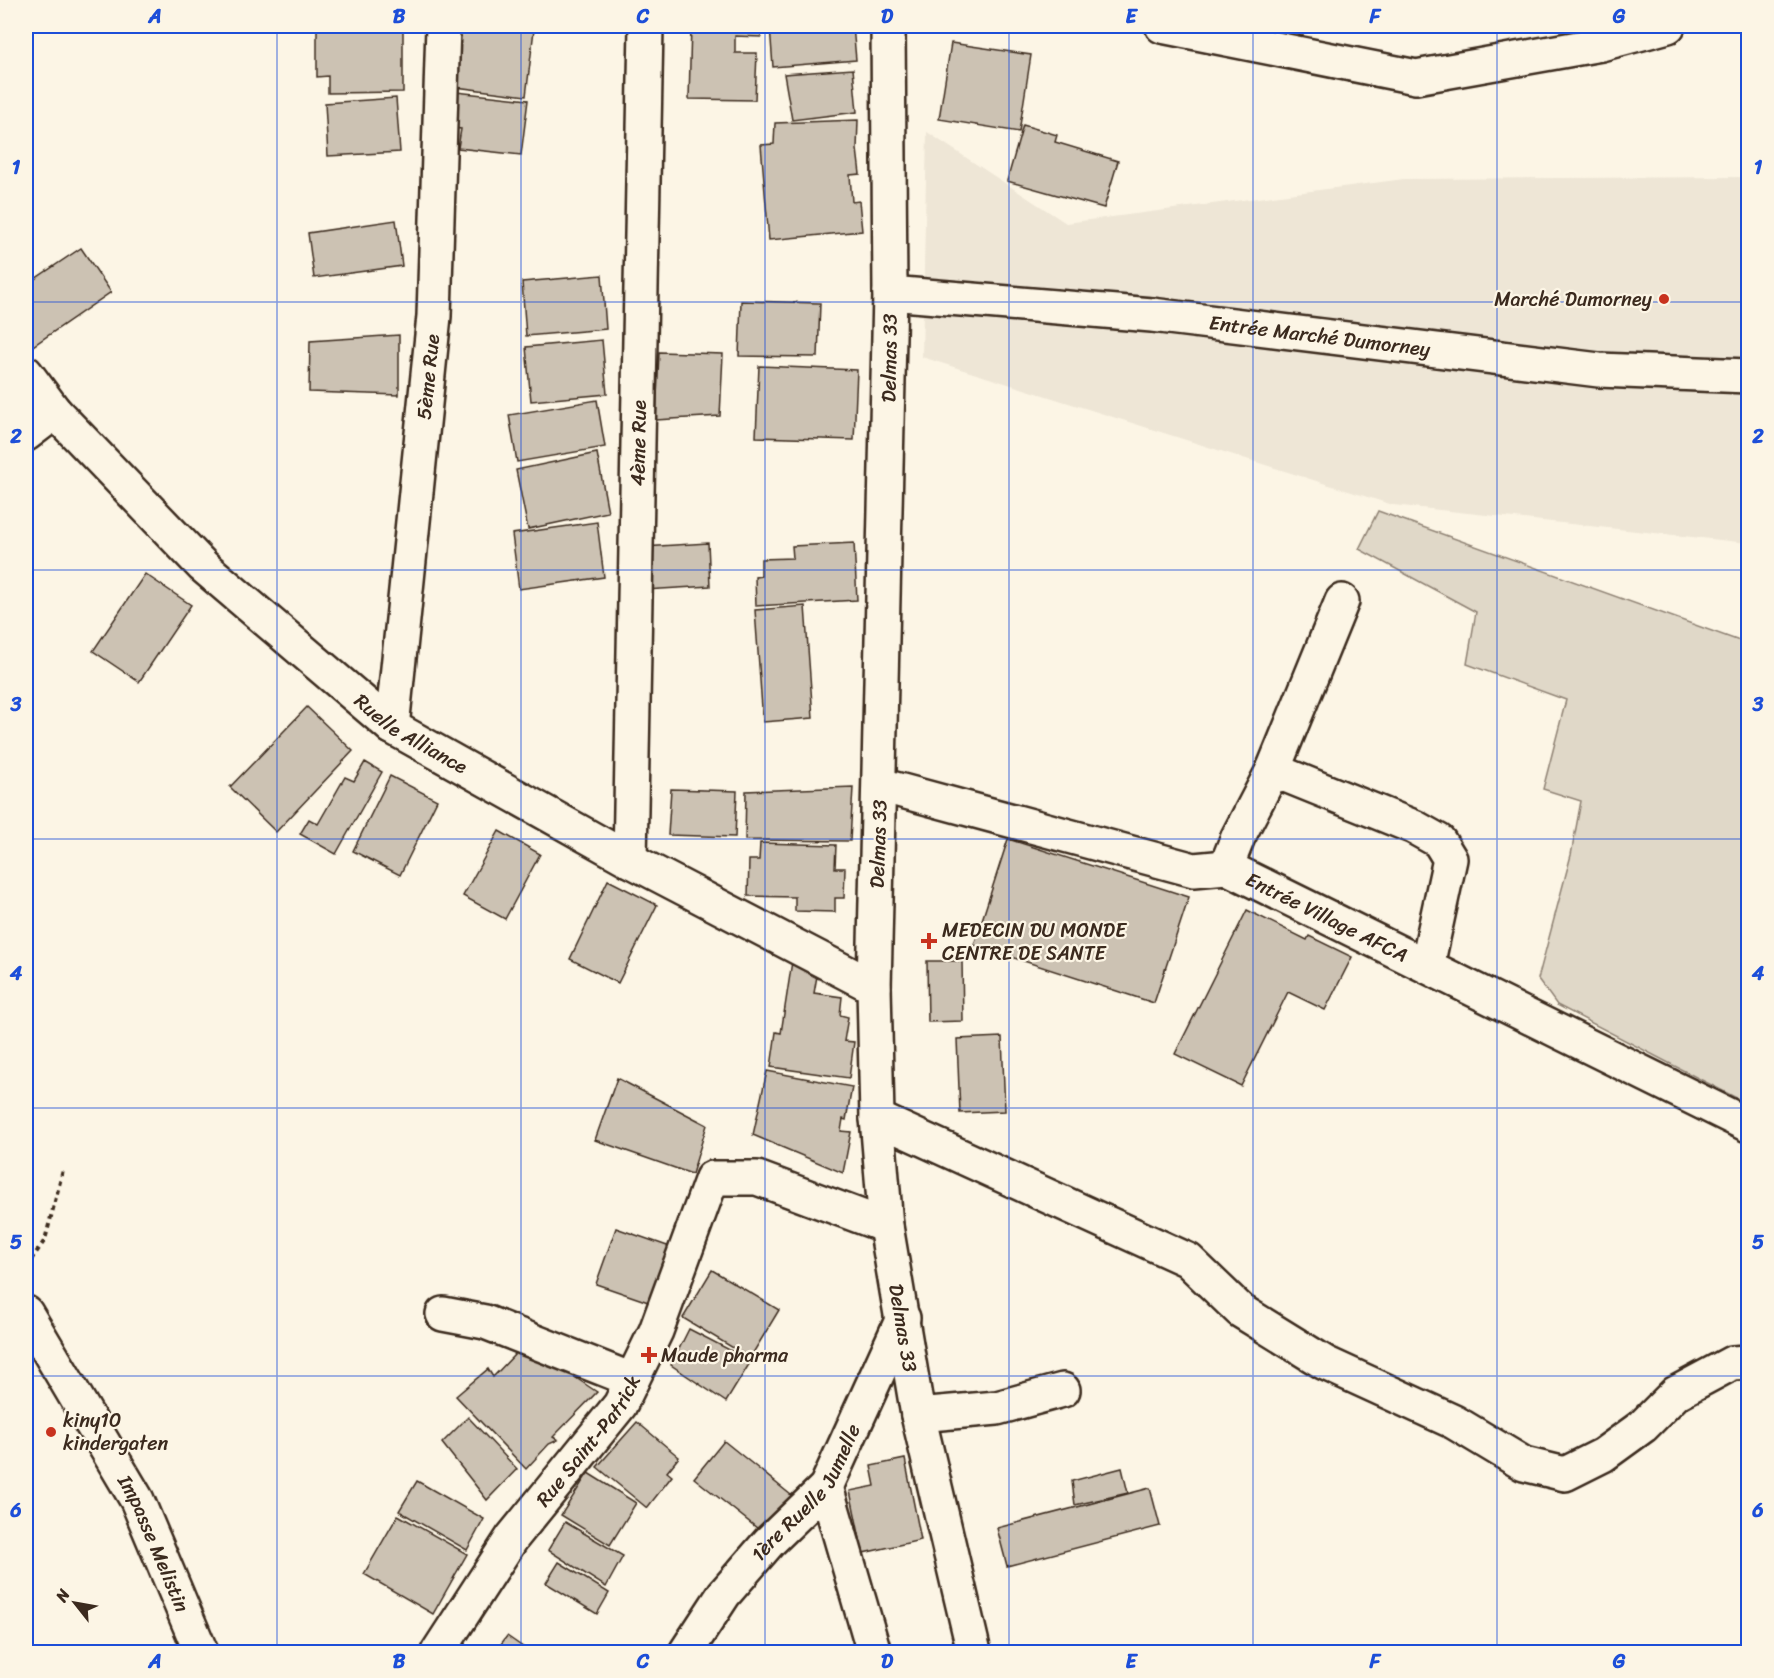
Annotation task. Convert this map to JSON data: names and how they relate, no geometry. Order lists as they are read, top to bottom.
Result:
{
  "streets": {
    "street": [
      "Entrée Marché Dumorney",
      "Delmas 33",
      "5ème Rue",
      "4ème Rue",
      "Ruelle Alliance",
      "Entrée Village AFCA",
      "Rue Saint-Patrick",
      "1ère Ruelle Jumelle",
      "Impasse Melistin"
    ]
  },
  "crossings": [
    ["Entrée Marché Dumorney", "Delmas 33"],
    ["Delmas 33", "Ruelle Alliance"],
    ["Delmas 33", "Entrée Village AFCA"],
    ["Delmas 33", "Rue Saint-Patrick"],
    ["Delmas 33", "1ère Ruelle Jumelle"],
    ["5ème Rue", "Ruelle Alliance"],
    ["4ème Rue", "Ruelle Alliance"]
  ],
  "places": {
    "other": ["Marché Dumorney", "kiny10 kindergaten"],
    "health": ["MEDECIN DU MONDE CENTRE DE SANTE", "Maude pharma"]
  },
  "north": "top left",
  "grid": {
    "columns": [
      "A",
      "B",
      "C",
      "D",
      "E",
      "F",
      "G"
    ],
    "rows": [
      "1",
      "2",
      "3",
      "4",
      "5",
      "6"
    ]
  }
}
